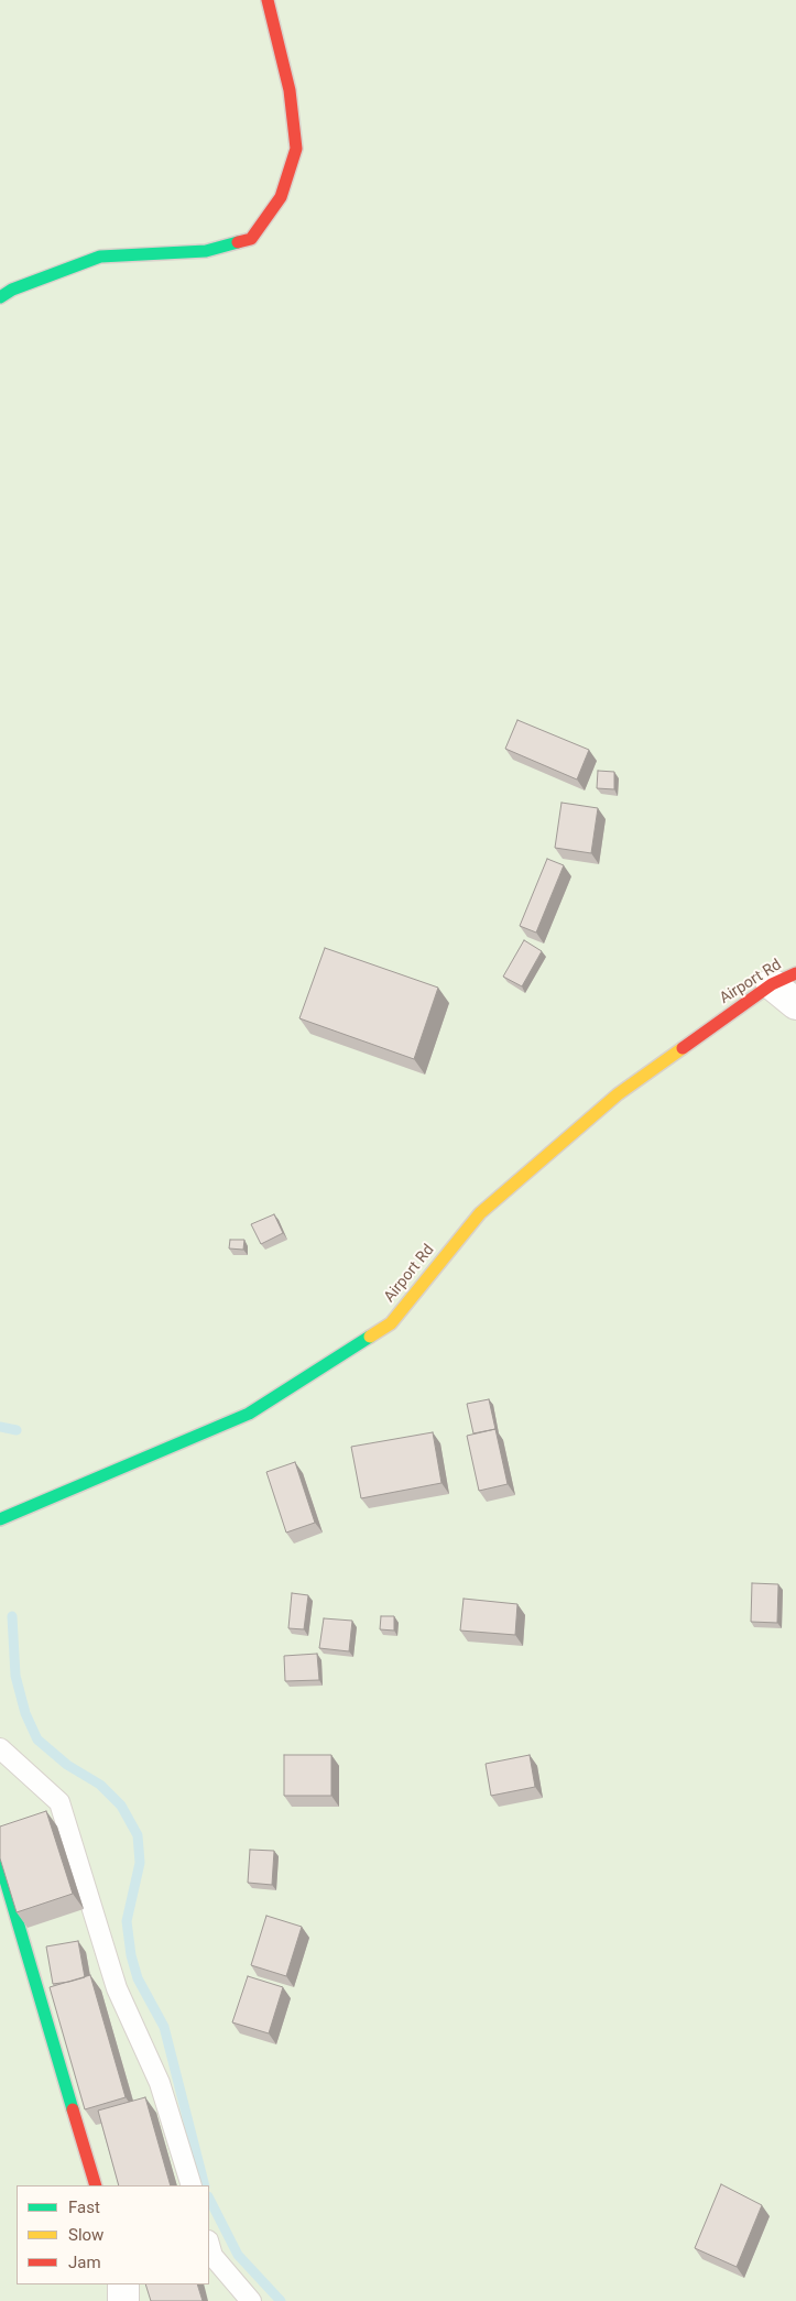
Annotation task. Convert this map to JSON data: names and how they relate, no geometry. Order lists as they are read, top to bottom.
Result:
{
  "streets": {
    "main road": ["Airport Rd"]
  },
  "legend": ["Fast", "Slow", "Jam"]
}
